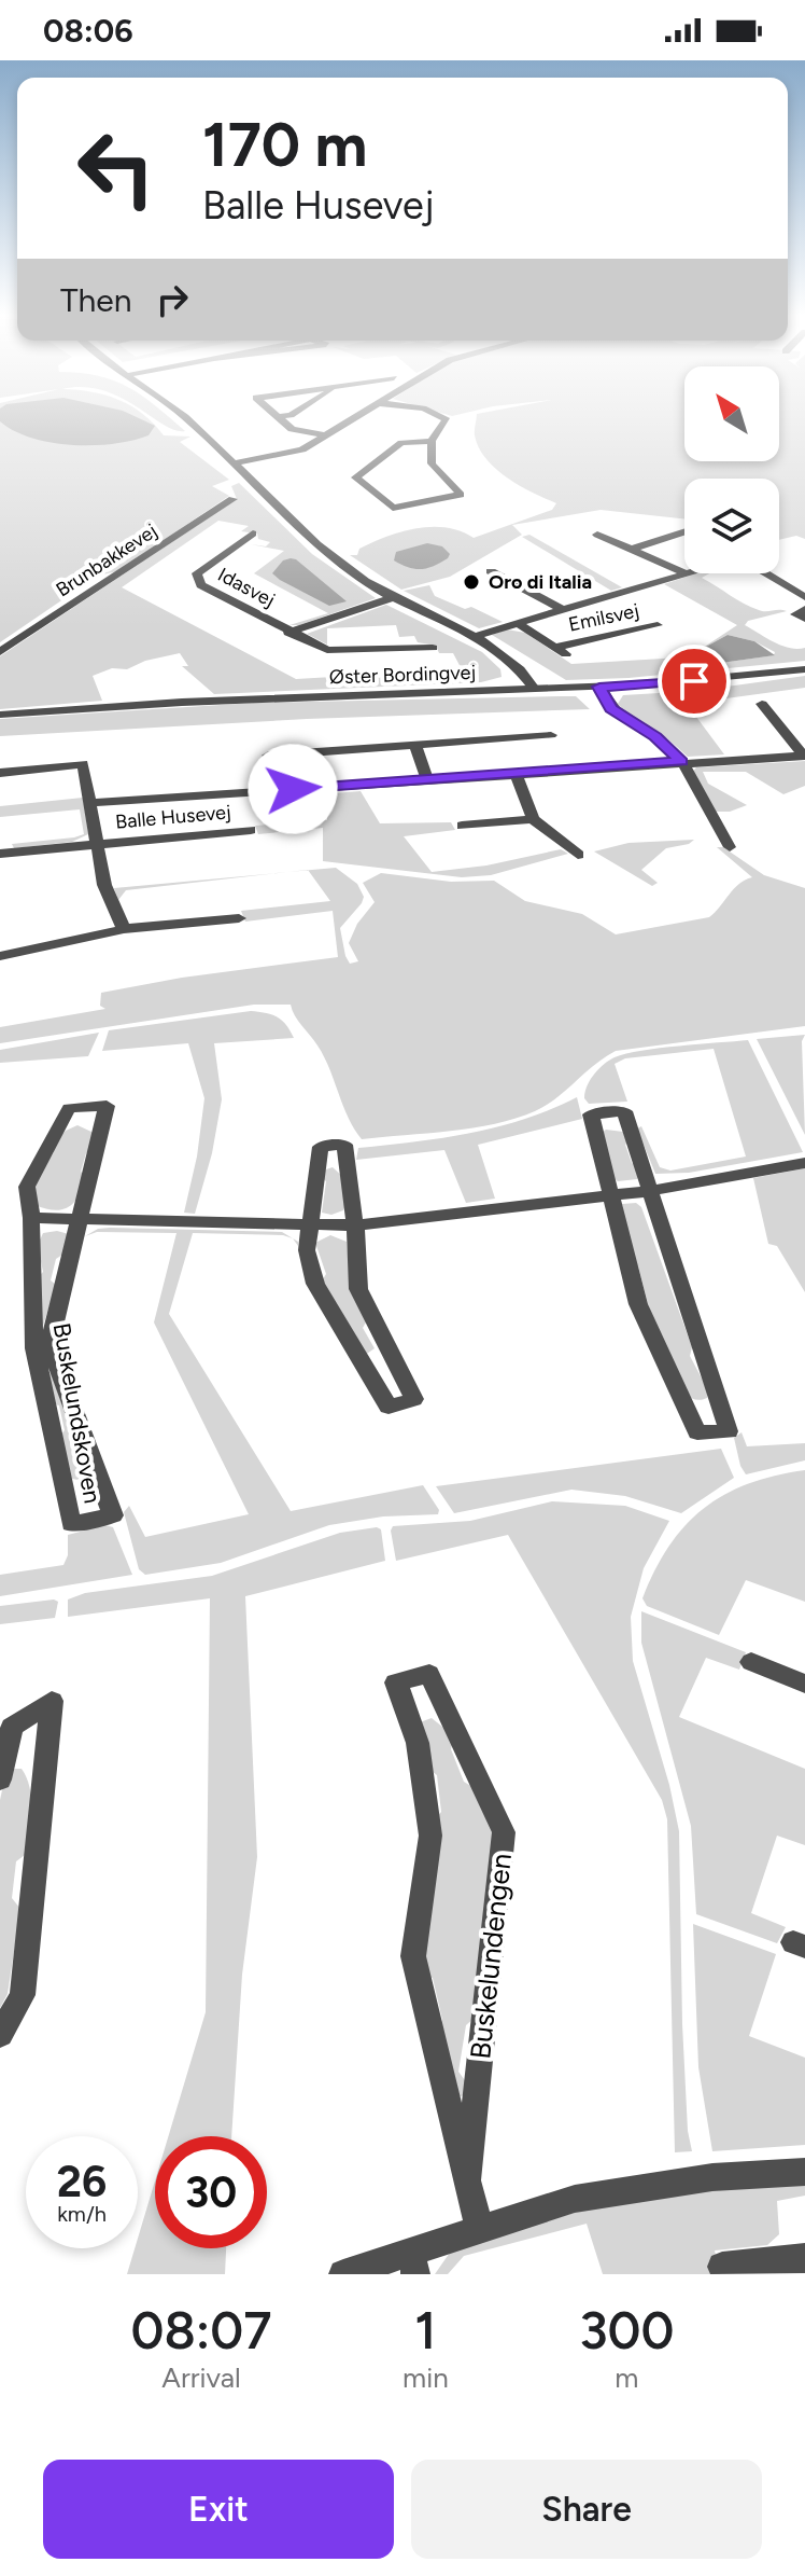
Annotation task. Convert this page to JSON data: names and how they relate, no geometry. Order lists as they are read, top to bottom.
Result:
{
  "streets": {
    "street": [
      "Brunbakkevej",
      "Idasvej",
      "Emilsvej",
      "Øster Bordingvej",
      "Balle Husevej",
      "Buskelundskoven",
      "Buskelundengen"
    ]
  },
  "places": ["Oro di Italia"],
  "north": "top left",
  "page": {
    "status": "08:06",
    "turn": ["170 m", "Balle Husevej"],
    "then": "Then",
    "speed": "26 km/h",
    "limit": "30",
    "eta": [
      "08:07",
      "Arrival",
      "1",
      "min",
      "300",
      "m"
    ],
    "buttons": ["Exit", "Share"]
  }
}
